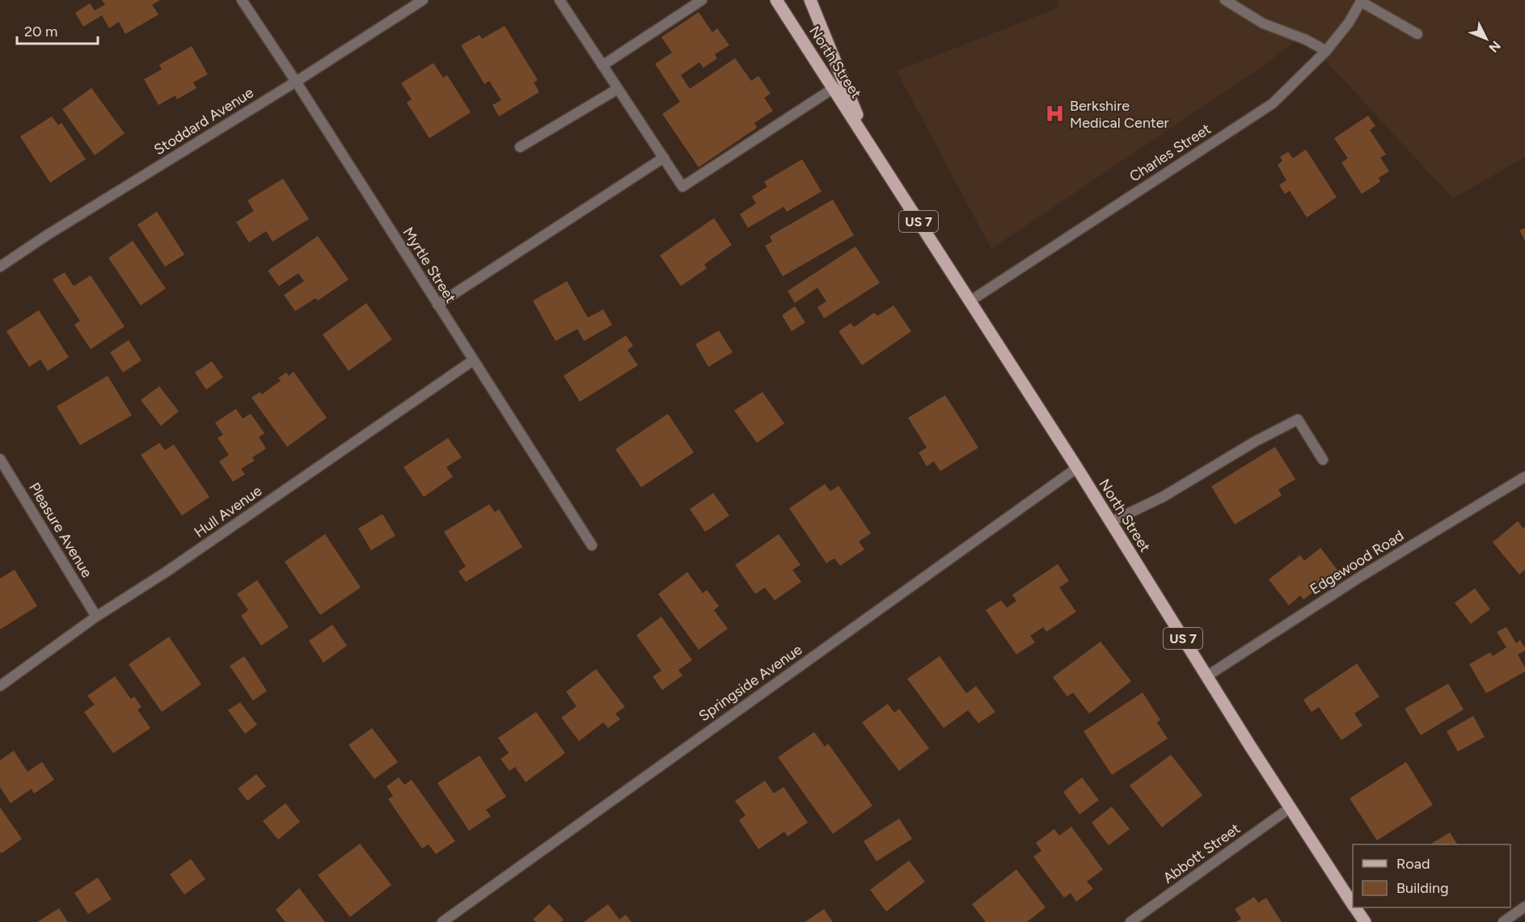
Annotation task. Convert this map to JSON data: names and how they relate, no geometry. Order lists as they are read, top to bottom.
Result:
{
  "streets": {
    "main road": ["North Street", "US 7"],
    "street": [
      "Stoddard Avenue",
      "Charles Street",
      "Myrtle Street",
      "Hull Avenue",
      "Pleasure Avenue",
      "Edgewood Road",
      "Springside Avenue",
      "Abbott Street"
    ]
  },
  "crossings": [
    ["North Street", "Charles Street"],
    ["North Street", "Edgewood Road"],
    ["North Street", "Springside Avenue"],
    ["North Street", "Abbott Street"],
    ["Stoddard Avenue", "Myrtle Street"],
    ["Myrtle Street", "Hull Avenue"],
    ["Hull Avenue", "Pleasure Avenue"]
  ],
  "places": {
    "hospital": ["Berkshire Medical Center"]
  },
  "legend": ["Road", "Building"],
  "scale_bar": "20 m",
  "north": "bottom right"
}
